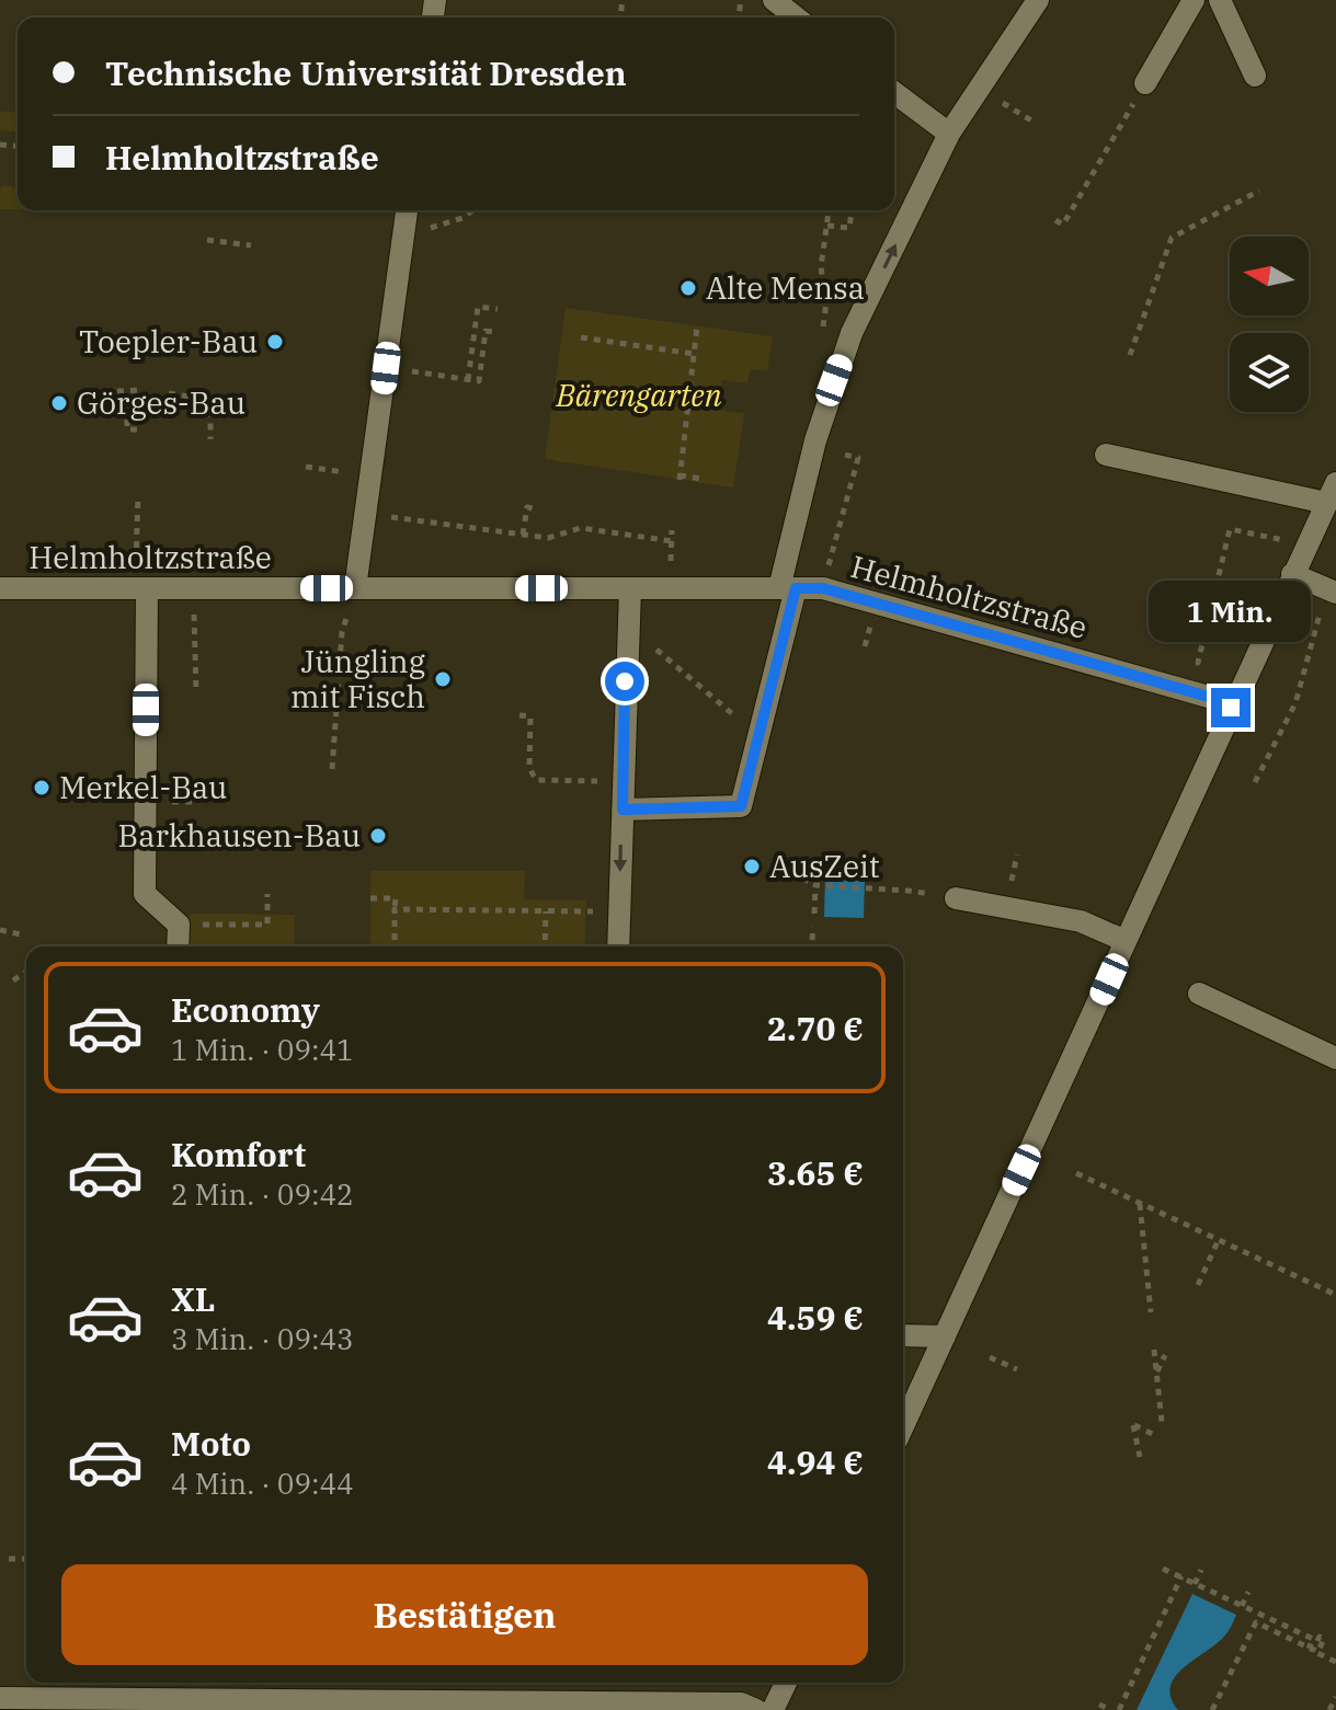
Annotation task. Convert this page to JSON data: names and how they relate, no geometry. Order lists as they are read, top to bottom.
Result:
{
  "streets": {
    "street": ["Helmholtzstraße"]
  },
  "parks": ["Bärengarten"],
  "places": [
    "Alte Mensa",
    "Toepler-Bau",
    "Görges-Bau",
    "Jüngling mit Fisch",
    "Merkel-Bau",
    "Barkhausen-Bau",
    "AusZeit"
  ],
  "north": "left",
  "page": {
    "banner": ["Technische Universität Dresden", "Helmholtzstraße"],
    "bubble": "1 Min.",
    "list": [
      {
        "name": "Economy",
        "note": "1 Min. · 09:41",
        "value": "2.70 €"
      },
      {
        "name": "Komfort",
        "note": "2 Min. · 09:42",
        "value": "3.65 €"
      },
      {
        "name": "XL",
        "note": "3 Min. · 09:43",
        "value": "4.59 €"
      },
      {
        "name": "Moto",
        "note": "4 Min. · 09:44",
        "value": "4.94 €"
      }
    ],
    "buttons": "Bestätigen"
  }
}
